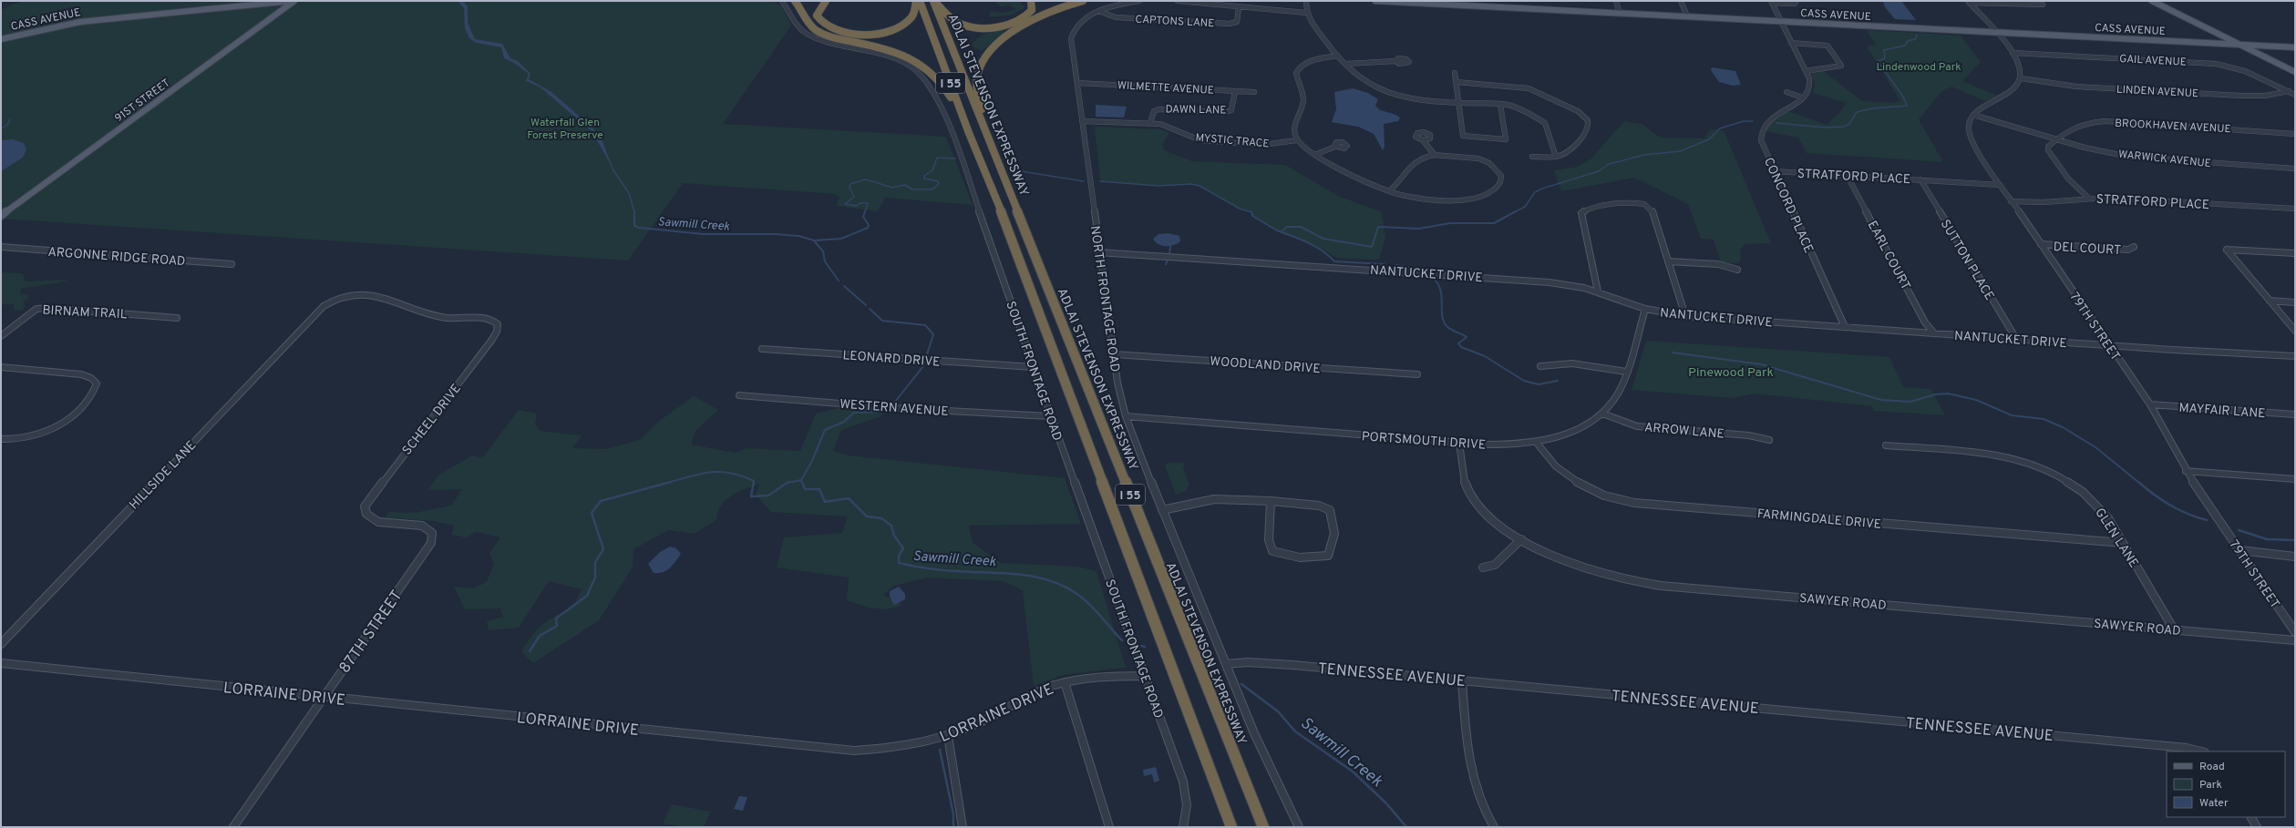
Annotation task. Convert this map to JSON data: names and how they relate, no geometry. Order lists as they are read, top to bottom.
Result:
{
  "streets": {
    "highway": ["I 55", "ADLAI STEVENSON EXPRESSWAY"],
    "main road": ["CASS AVENUE", "91ST STREET"],
    "street": [
      "CAPTONS LANE",
      "GAIL AVENUE",
      "WILMETTE AVENUE",
      "LINDEN AVENUE",
      "DAWN LANE",
      "BROOKHAVEN AVENUE",
      "MYSTIC TRACE",
      "WARWICK AVENUE",
      "STRATFORD PLACE",
      "CONCORD PLACE",
      "DEL COURT",
      "EARL COURT",
      "ARGONNE RIDGE ROAD",
      "SUTTON PLACE",
      "NANTUCKET DRIVE",
      "NORTH FRONTAGE ROAD",
      "BIRNAM TRAIL",
      "79TH STREET",
      "LEONARD DRIVE",
      "WOODLAND DRIVE",
      "SOUTH FRONTAGE ROAD",
      "WESTERN AVENUE",
      "MAYFAIR LANE",
      "SCHEEL DRIVE",
      "ARROW LANE",
      "PORTSMOUTH DRIVE",
      "HILLSIDE LANE",
      "FARMINGDALE DRIVE",
      "GLEN LANE",
      "SAWYER ROAD",
      "87TH STREET",
      "TENNESSEE AVENUE",
      "LORRAINE DRIVE"
    ]
  },
  "crossings": [
    ["CAPTONS LANE", "NORTH FRONTAGE ROAD"],
    ["GAIL AVENUE", "LINDEN AVENUE"],
    ["WILMETTE AVENUE", "DAWN LANE"],
    ["WILMETTE AVENUE", "NORTH FRONTAGE ROAD"],
    ["DAWN LANE", "MYSTIC TRACE"],
    ["BROOKHAVEN AVENUE", "WARWICK AVENUE"],
    ["MYSTIC TRACE", "NORTH FRONTAGE ROAD"],
    ["WARWICK AVENUE", "79TH STREET"],
    ["STRATFORD PLACE", "CONCORD PLACE"],
    ["STRATFORD PLACE", "EARL COURT"],
    ["STRATFORD PLACE", "SUTTON PLACE"],
    ["STRATFORD PLACE", "79TH STREET"],
    ["CONCORD PLACE", "NANTUCKET DRIVE"],
    ["DEL COURT", "79TH STREET"],
    ["EARL COURT", "NANTUCKET DRIVE"],
    ["SUTTON PLACE", "NANTUCKET DRIVE"],
    ["NANTUCKET DRIVE", "NORTH FRONTAGE ROAD"],
    ["NANTUCKET DRIVE", "79TH STREET"],
    ["NANTUCKET DRIVE", "PORTSMOUTH DRIVE"],
    ["NORTH FRONTAGE ROAD", "WOODLAND DRIVE"],
    ["NORTH FRONTAGE ROAD", "PORTSMOUTH DRIVE"],
    ["NORTH FRONTAGE ROAD", "TENNESSEE AVENUE"],
    ["79TH STREET", "MAYFAIR LANE"],
    ["LEONARD DRIVE", "SOUTH FRONTAGE ROAD"],
    ["SOUTH FRONTAGE ROAD", "WESTERN AVENUE"],
    ["SOUTH FRONTAGE ROAD", "LORRAINE DRIVE"],
    ["SCHEEL DRIVE", "HILLSIDE LANE"],
    ["SCHEEL DRIVE", "87TH STREET"],
    ["ARROW LANE", "PORTSMOUTH DRIVE"],
    ["PORTSMOUTH DRIVE", "FARMINGDALE DRIVE"],
    ["PORTSMOUTH DRIVE", "SAWYER ROAD"],
    ["FARMINGDALE DRIVE", "GLEN LANE"],
    ["GLEN LANE", "SAWYER ROAD"],
    ["87TH STREET", "LORRAINE DRIVE"]
  ],
  "water": ["Sawmill Creek"],
  "parks": ["Lindenwood Park", "Waterfall Glen Forest Preserve", "Pinewood Park"],
  "legend": ["Road", "Park", "Water"]
}
